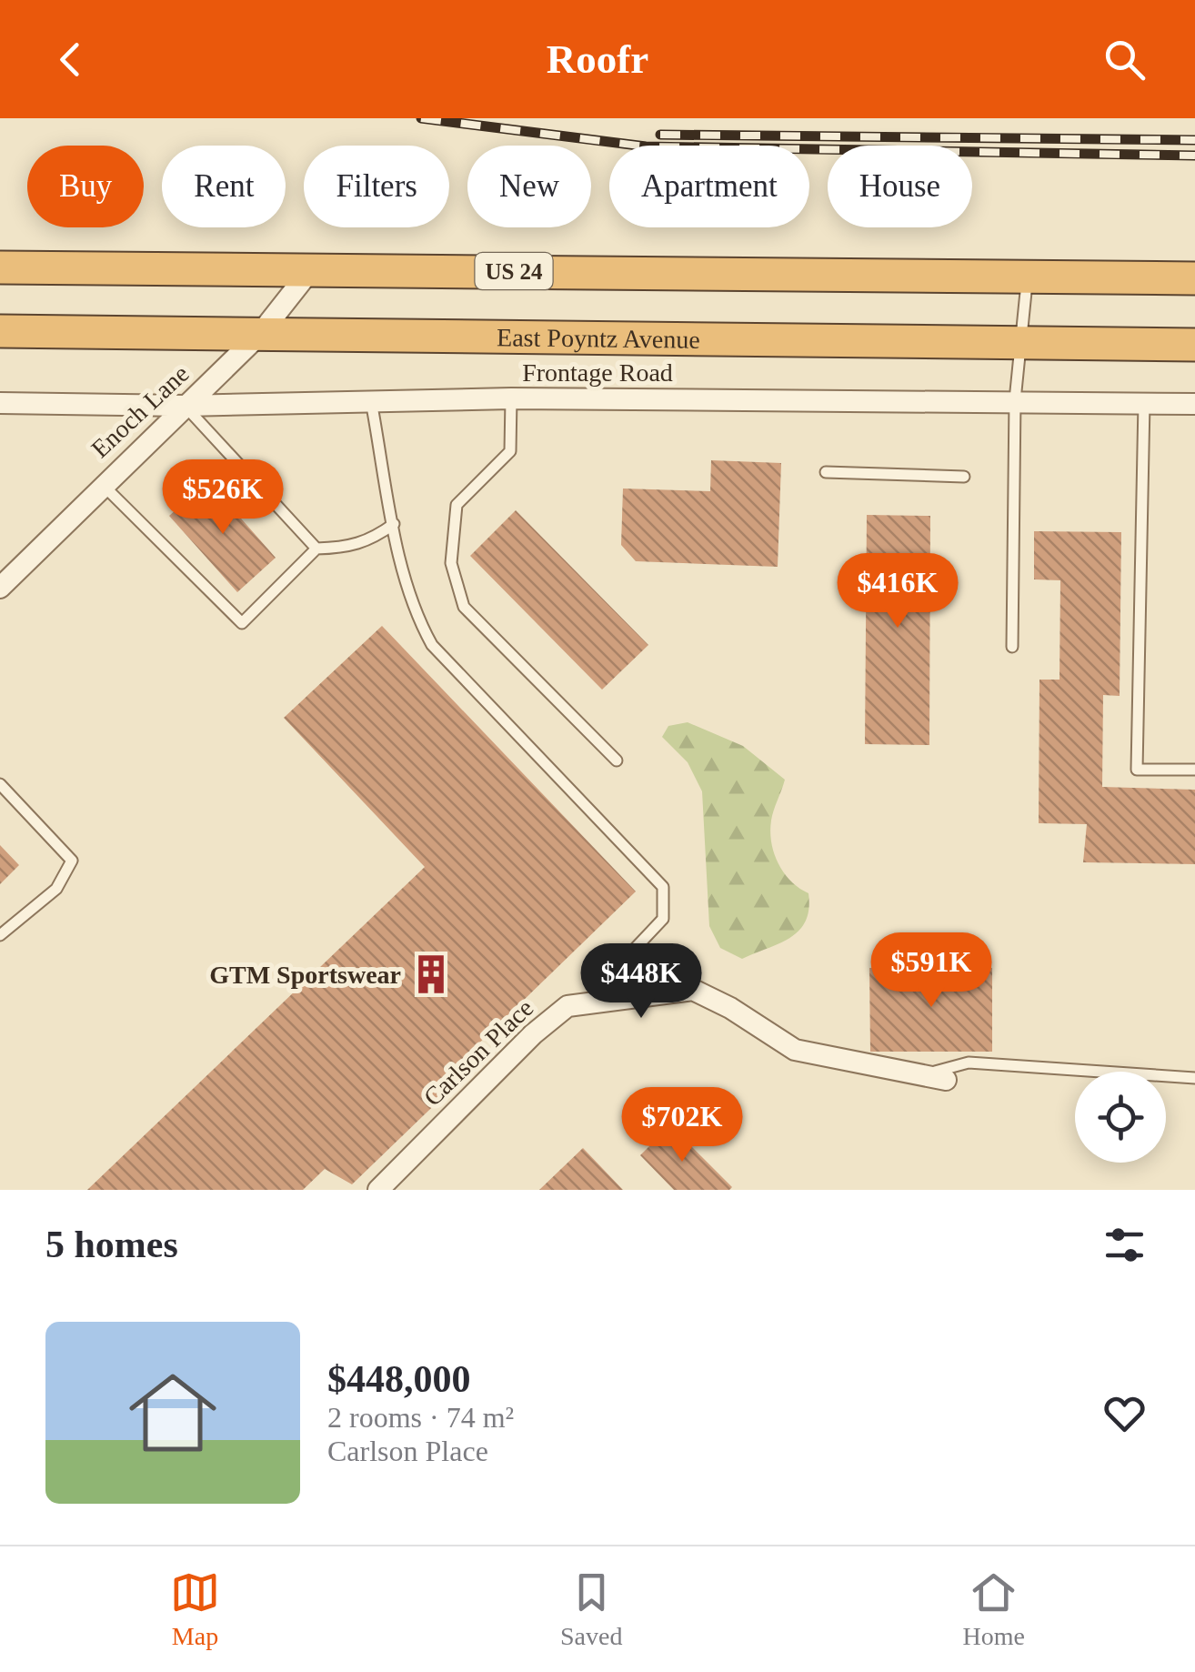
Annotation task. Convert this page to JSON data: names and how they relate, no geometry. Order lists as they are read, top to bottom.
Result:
{
  "streets": {
    "highway": ["US 24", "East Poyntz Avenue"],
    "street": ["Frontage Road", "Enoch Lane", "Carlson Place"]
  },
  "crossings": [
    ["US 24", "Enoch Lane"],
    ["East Poyntz Avenue", "Enoch Lane"],
    ["Frontage Road", "Enoch Lane"]
  ],
  "places": {
    "building": ["GTM Sportswear"]
  },
  "page": {
    "header": "Roofr",
    "chip": [
      "Buy",
      "Rent",
      "Filters",
      "New",
      "Apartment",
      "House"
    ],
    "price": [
      "$526K",
      "$416K",
      "$591K",
      "$448K",
      "$702K"
    ],
    "heading": "5 homes",
    "list": [
      {
        "name": "$448,000",
        "note": "2 rooms · 74 m² · Carlson Place"
      }
    ],
    "tabs": ["Map", "Saved", "Home"]
  }
}
